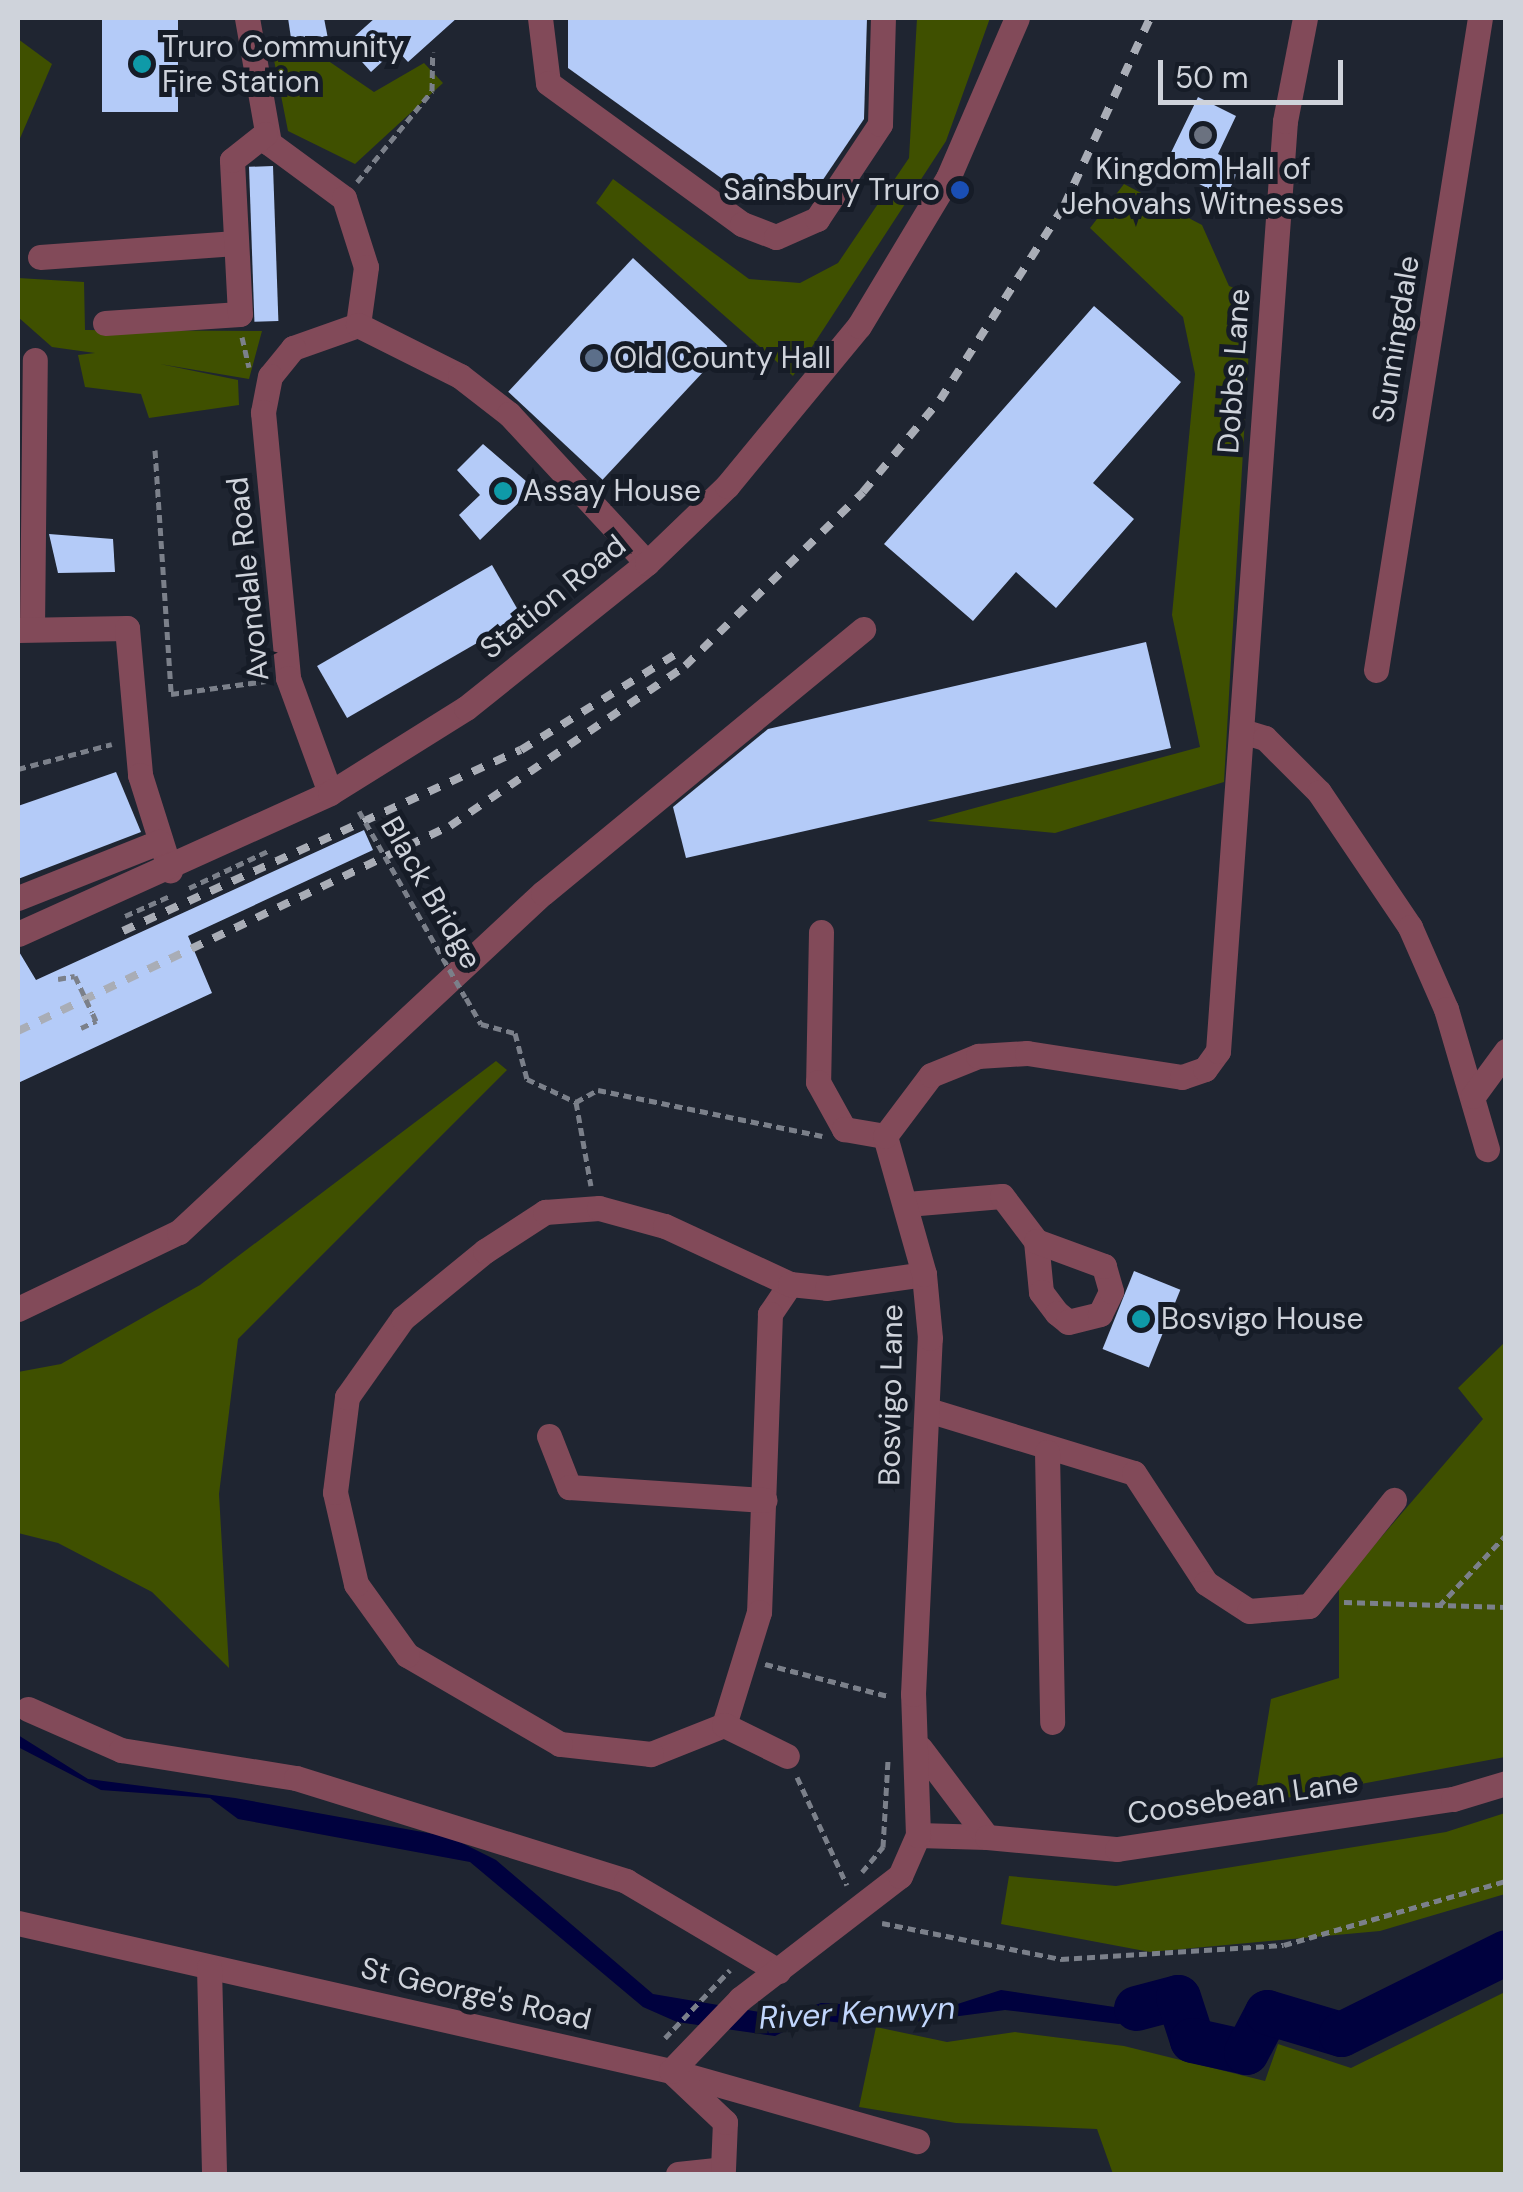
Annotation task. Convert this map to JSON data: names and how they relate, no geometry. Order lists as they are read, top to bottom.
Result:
{
  "streets": {
    "street": [
      "Sunningdale",
      "Dobbs Lane",
      "Avondale Road",
      "Station Road",
      "Bosvigo Lane",
      "Coosebean Lane",
      "St George's Road"
    ],
    "path": ["Black Bridge"]
  },
  "crossings": [
    ["Avondale Road", "Station Road"],
    ["Bosvigo Lane", "Coosebean Lane"],
    ["Bosvigo Lane", "St George's Road"]
  ],
  "water": ["River Kenwyn"],
  "places": [
    "Truro Community Fire Station",
    "Kingdom Hall of Jehovahs Witnesses",
    "Sainsbury Truro",
    "Old County Hall",
    "Assay House",
    "Bosvigo House"
  ],
  "scale_bar": "50 m"
}
